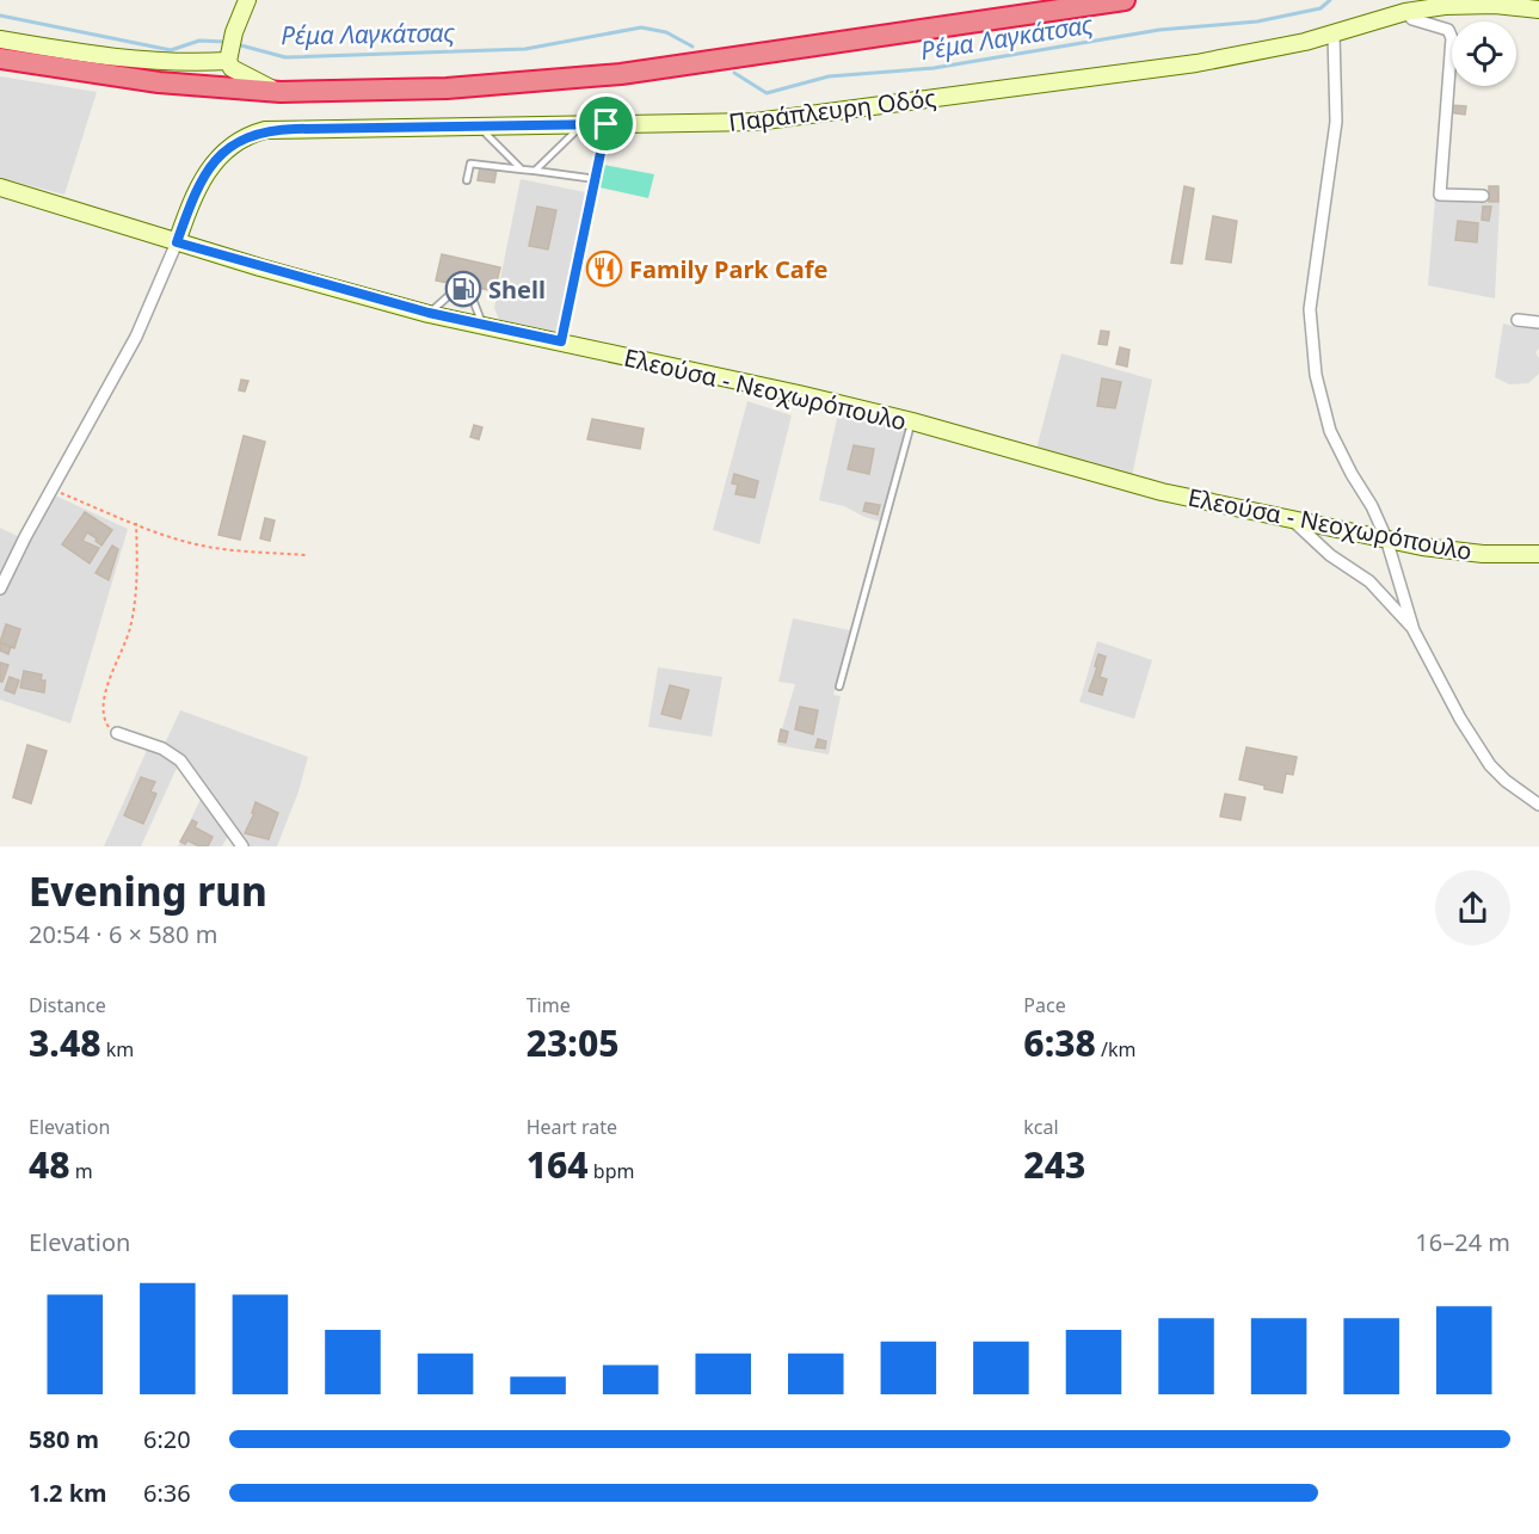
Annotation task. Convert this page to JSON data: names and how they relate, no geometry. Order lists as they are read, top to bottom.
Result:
{
  "streets": {
    "street": ["Παράπλευρη Οδός", "Ελεούσα - Νεοχωρόπουλο"]
  },
  "crossings": [
    ["Παράπλευρη Οδός", "Ελεούσα - Νεοχωρόπουλο"]
  ],
  "water": ["Ρέμα Λαγκάτσας"],
  "places": {
    "restaurant": ["Family Park Cafe"],
    "fuel station": ["Shell"]
  },
  "page": {
    "heading": ["Evening run", "20:54 · 6 × 580 m"],
    "stats": [
      ["Distance", "3.48 km"],
      ["Time", "23:05"],
      ["Pace", "6:38 /km"],
      ["Elevation", "48 m"],
      ["Heart rate", "164 bpm"],
      ["kcal", "243"]
    ],
    "chart": ["Elevation", "16–24 m"],
    "list": [
      {
        "name": "580 m",
        "note": "6:20"
      },
      {
        "name": "1.2 km",
        "note": "6:36"
      }
    ]
  }
}
